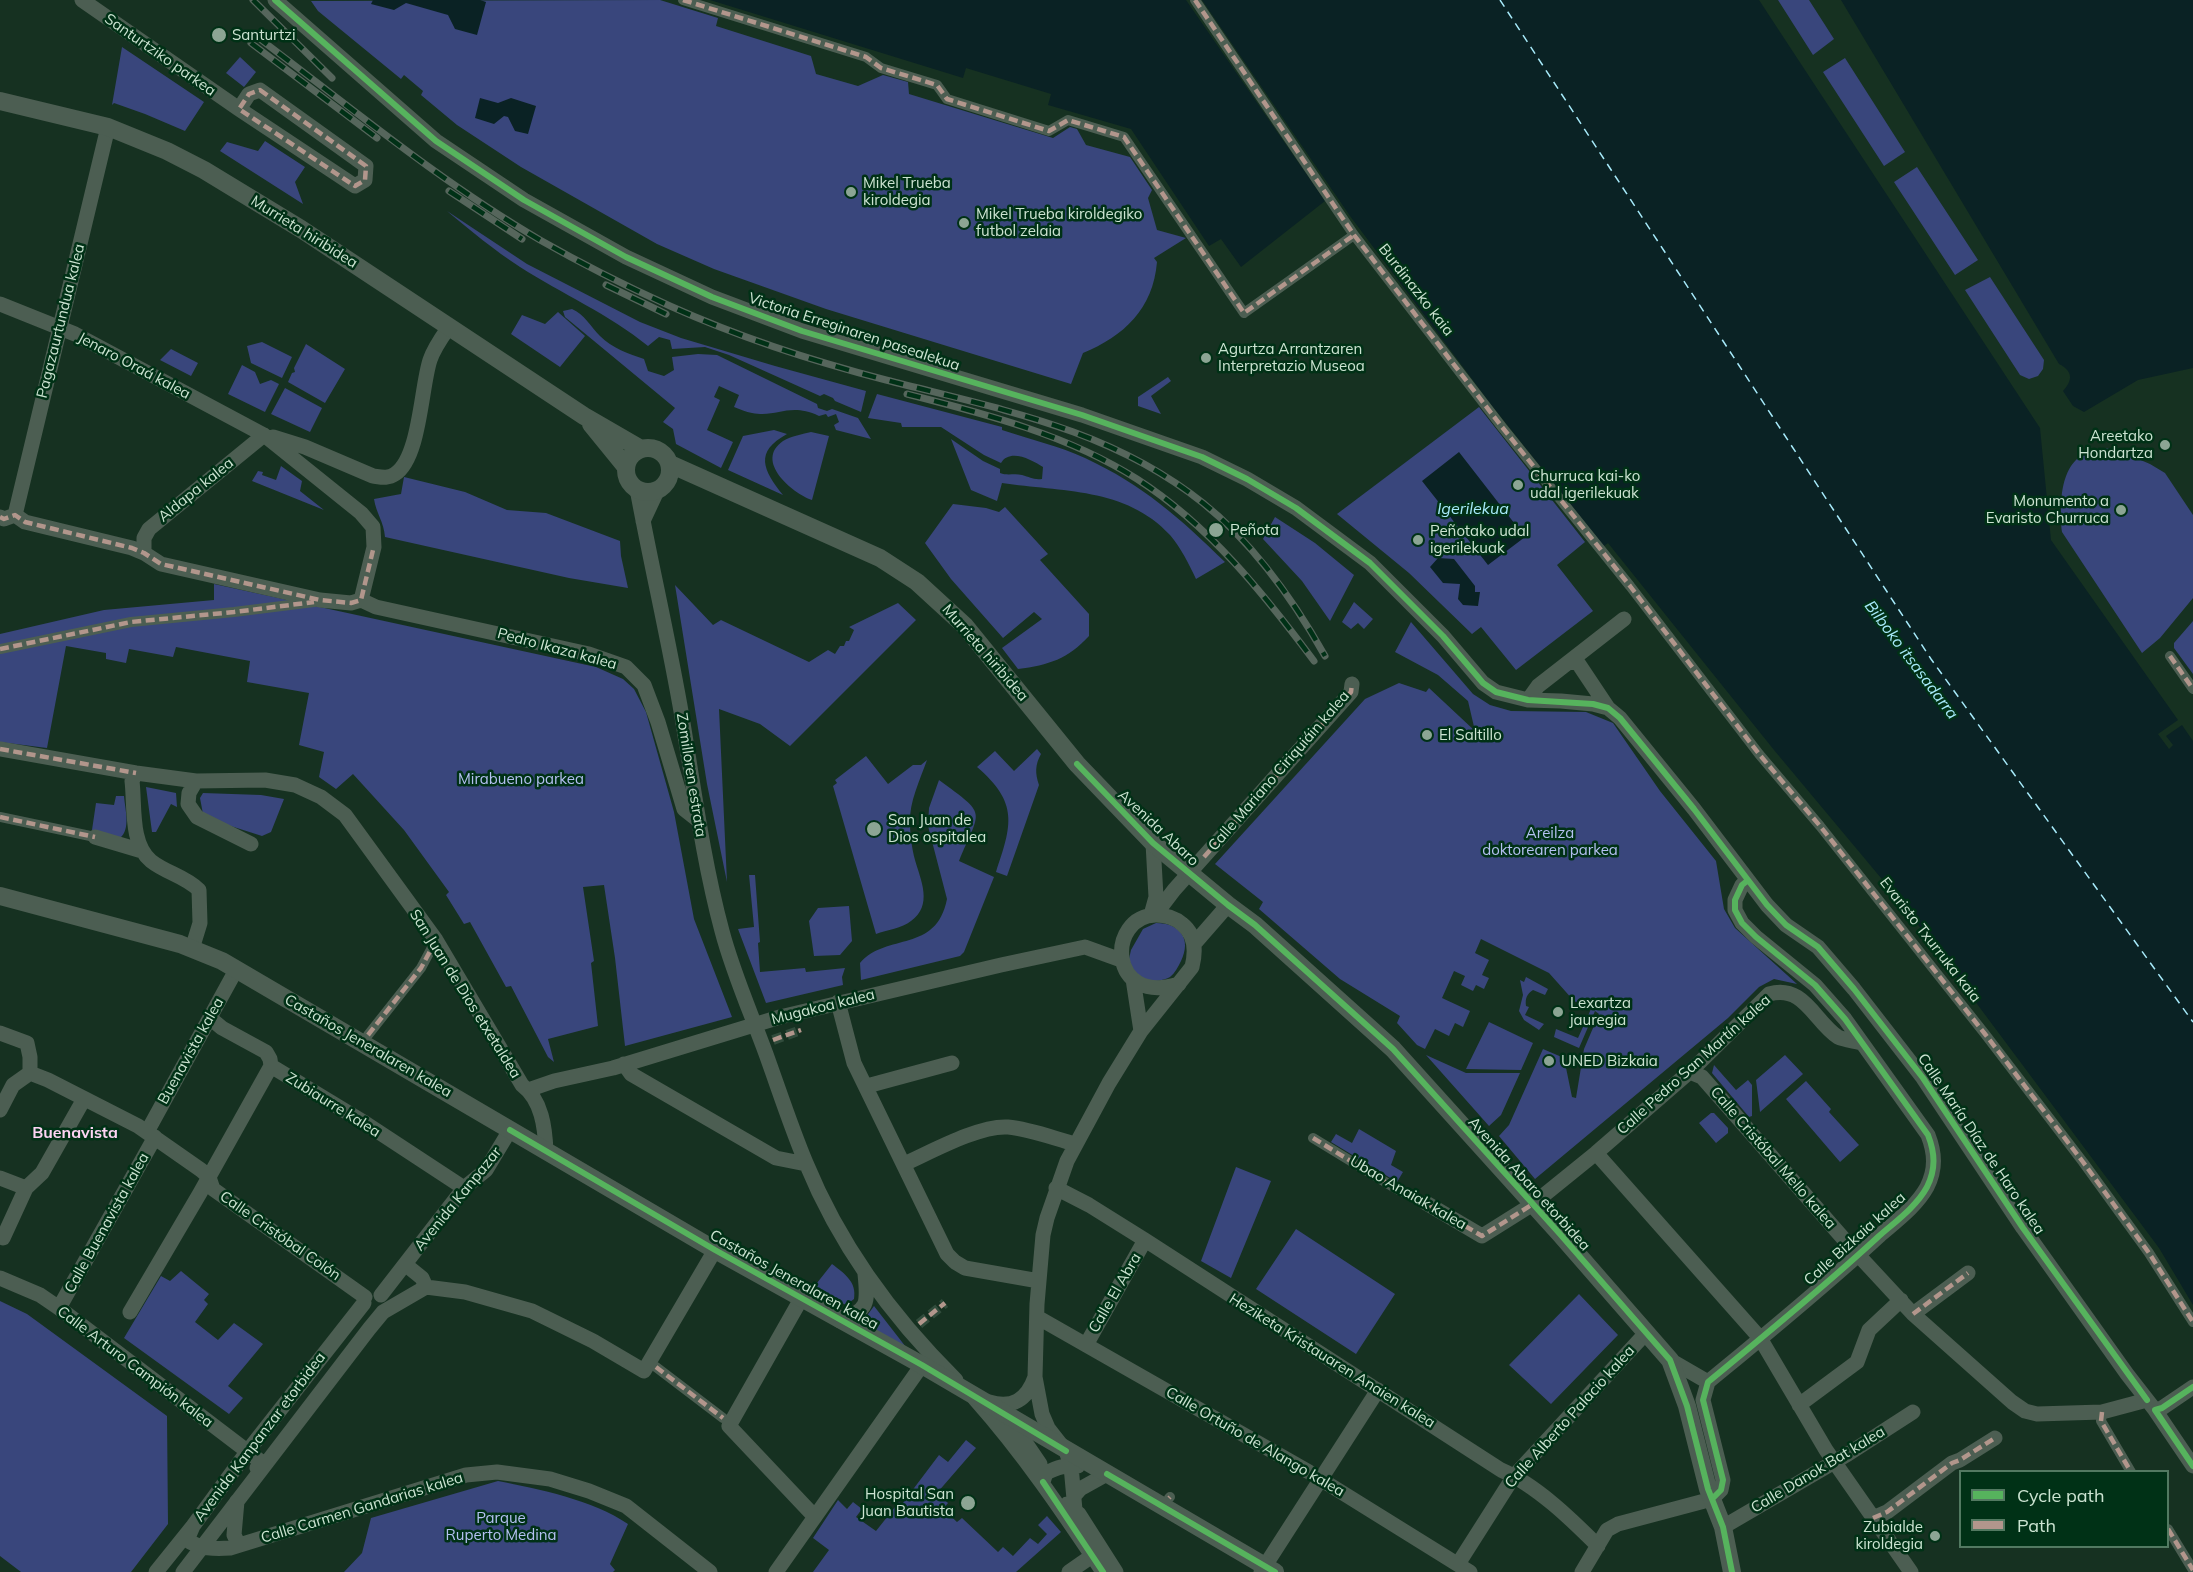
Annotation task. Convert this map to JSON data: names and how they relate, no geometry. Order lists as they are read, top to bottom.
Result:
{
  "streets": {
    "street": [
      "Santurtziko parkea",
      "Murrieta hiribidea",
      "Burdinazko kaia",
      "Pagazaurtundua kalea",
      "Victoria Erreginaren pasealekua",
      "Jenaro Oraá kalea",
      "Aldapa kalea",
      "Pedro Ikaza kalea",
      "Calle Mariano Ciriquiáin kalea",
      "Zomilloren estrata",
      "Avenida Abaro",
      "Evaristo Txurruka kaia",
      "San Juan de Dios etxetaldea",
      "Mugakoa kalea",
      "Castaños Jeneralaren kalea",
      "Buenavista kalea",
      "Calle Pedro San Martín kalea",
      "Zubiaurre kalea",
      "Calle María Díaz de Haro kalea",
      "Calle Cristóbal Mello kalea",
      "Avenida Abaro etorbidea",
      "Ubao Anaiak kalea",
      "Avenida Kanpazar",
      "Calle Buenavista kalea",
      "Calle Cristóbal Colón",
      "Calle Bizkaia kalea",
      "Calle El Abra",
      "Heziketa Kristauaren Anaien kalea",
      "Calle Arturo Campión kalea",
      "Calle Alberto Palacio kalea",
      "Avenida Kanpanzar etorbidea",
      "Calle Ortuño de Alango kalea",
      "Calle Danok Bat kalea",
      "Calle Carmen Gandarias kalea"
    ]
  },
  "crossings": [
    ["Murrieta hiribidea", "Pagazaurtundua kalea"],
    ["Murrieta hiribidea", "Jenaro Oraá kalea"],
    ["Murrieta hiribidea", "Zomilloren estrata"],
    ["Murrieta hiribidea", "Avenida Abaro"],
    ["Burdinazko kaia", "Evaristo Txurruka kaia"],
    ["Pagazaurtundua kalea", "Jenaro Oraá kalea"],
    ["Pagazaurtundua kalea", "Pedro Ikaza kalea"],
    ["Jenaro Oraá kalea", "Aldapa kalea"],
    ["Jenaro Oraá kalea", "Pedro Ikaza kalea"],
    ["Aldapa kalea", "Pedro Ikaza kalea"],
    ["Pedro Ikaza kalea", "Zomilloren estrata"],
    ["Calle Mariano Ciriquiáin kalea", "Avenida Abaro"],
    ["Calle Mariano Ciriquiáin kalea", "Mugakoa kalea"],
    ["Zomilloren estrata", "Mugakoa kalea"],
    ["Zomilloren estrata", "Castaños Jeneralaren kalea"],
    ["Avenida Abaro", "Avenida Abaro etorbidea"],
    ["San Juan de Dios etxetaldea", "Mugakoa kalea"],
    ["San Juan de Dios etxetaldea", "Castaños Jeneralaren kalea"],
    ["Castaños Jeneralaren kalea", "Buenavista kalea"],
    ["Castaños Jeneralaren kalea", "Avenida Kanpazar"],
    ["Buenavista kalea", "Zubiaurre kalea"],
    ["Buenavista kalea", "Calle Buenavista kalea"],
    ["Buenavista kalea", "Calle Cristóbal Colón"],
    ["Calle Pedro San Martín kalea", "Calle Cristóbal Mello kalea"],
    ["Calle Pedro San Martín kalea", "Avenida Abaro etorbidea"],
    ["Calle Pedro San Martín kalea", "Ubao Anaiak kalea"],
    ["Calle Pedro San Martín kalea", "Calle Bizkaia kalea"],
    ["Zubiaurre kalea", "Avenida Kanpazar"],
    ["Calle María Díaz de Haro kalea", "Calle Cristóbal Mello kalea"],
    ["Calle María Díaz de Haro kalea", "Calle Bizkaia kalea"],
    ["Calle Cristóbal Mello kalea", "Calle Bizkaia kalea"],
    ["Avenida Abaro etorbidea", "Ubao Anaiak kalea"],
    ["Avenida Abaro etorbidea", "Calle Alberto Palacio kalea"],
    ["Avenida Abaro etorbidea", "Calle Danok Bat kalea"],
    ["Avenida Kanpazar", "Calle Cristóbal Colón"],
    ["Avenida Kanpazar", "Avenida Kanpanzar etorbidea"],
    ["Calle Buenavista kalea", "Calle Cristóbal Colón"],
    ["Calle Buenavista kalea", "Calle Arturo Campión kalea"],
    ["Calle Cristóbal Colón", "Avenida Kanpanzar etorbidea"],
    ["Calle El Abra", "Heziketa Kristauaren Anaien kalea"],
    ["Calle El Abra", "Calle Ortuño de Alango kalea"],
    ["Heziketa Kristauaren Anaien kalea", "Calle Alberto Palacio kalea"],
    ["Calle Arturo Campión kalea", "Avenida Kanpanzar etorbidea"],
    ["Calle Alberto Palacio kalea", "Calle Ortuño de Alango kalea"],
    ["Avenida Kanpanzar etorbidea", "Calle Carmen Gandarias kalea"]
  ],
  "districts": ["Buenavista"],
  "water": ["Igerilekua", "Bilboko itsasadarra"],
  "parks": ["Mirabueno parkea", "Areilza doktorearen parkea", "Parque Ruperto Medina"],
  "places": [
    "Santurtzi",
    "Mikel Trueba kiroldegia",
    "Mikel Trueba kiroldegiko futbol zelaia",
    "Agurtza Arrantzaren Interpretazio Museoa",
    "Areetako Hondartza",
    "Churruca kai-ko udal igerilekuak",
    "Monumento a Evaristo Churruca",
    "Peñota",
    "Peñotako udal igerilekuak",
    "El Saltillo",
    "San Juan de Dios ospitalea",
    "Lexartza jauregia",
    "UNED Bizkaia",
    "Hospital San Juan Bautista",
    "Zubialde kiroldegia"
  ],
  "legend": ["Cycle path", "Path"]
}
